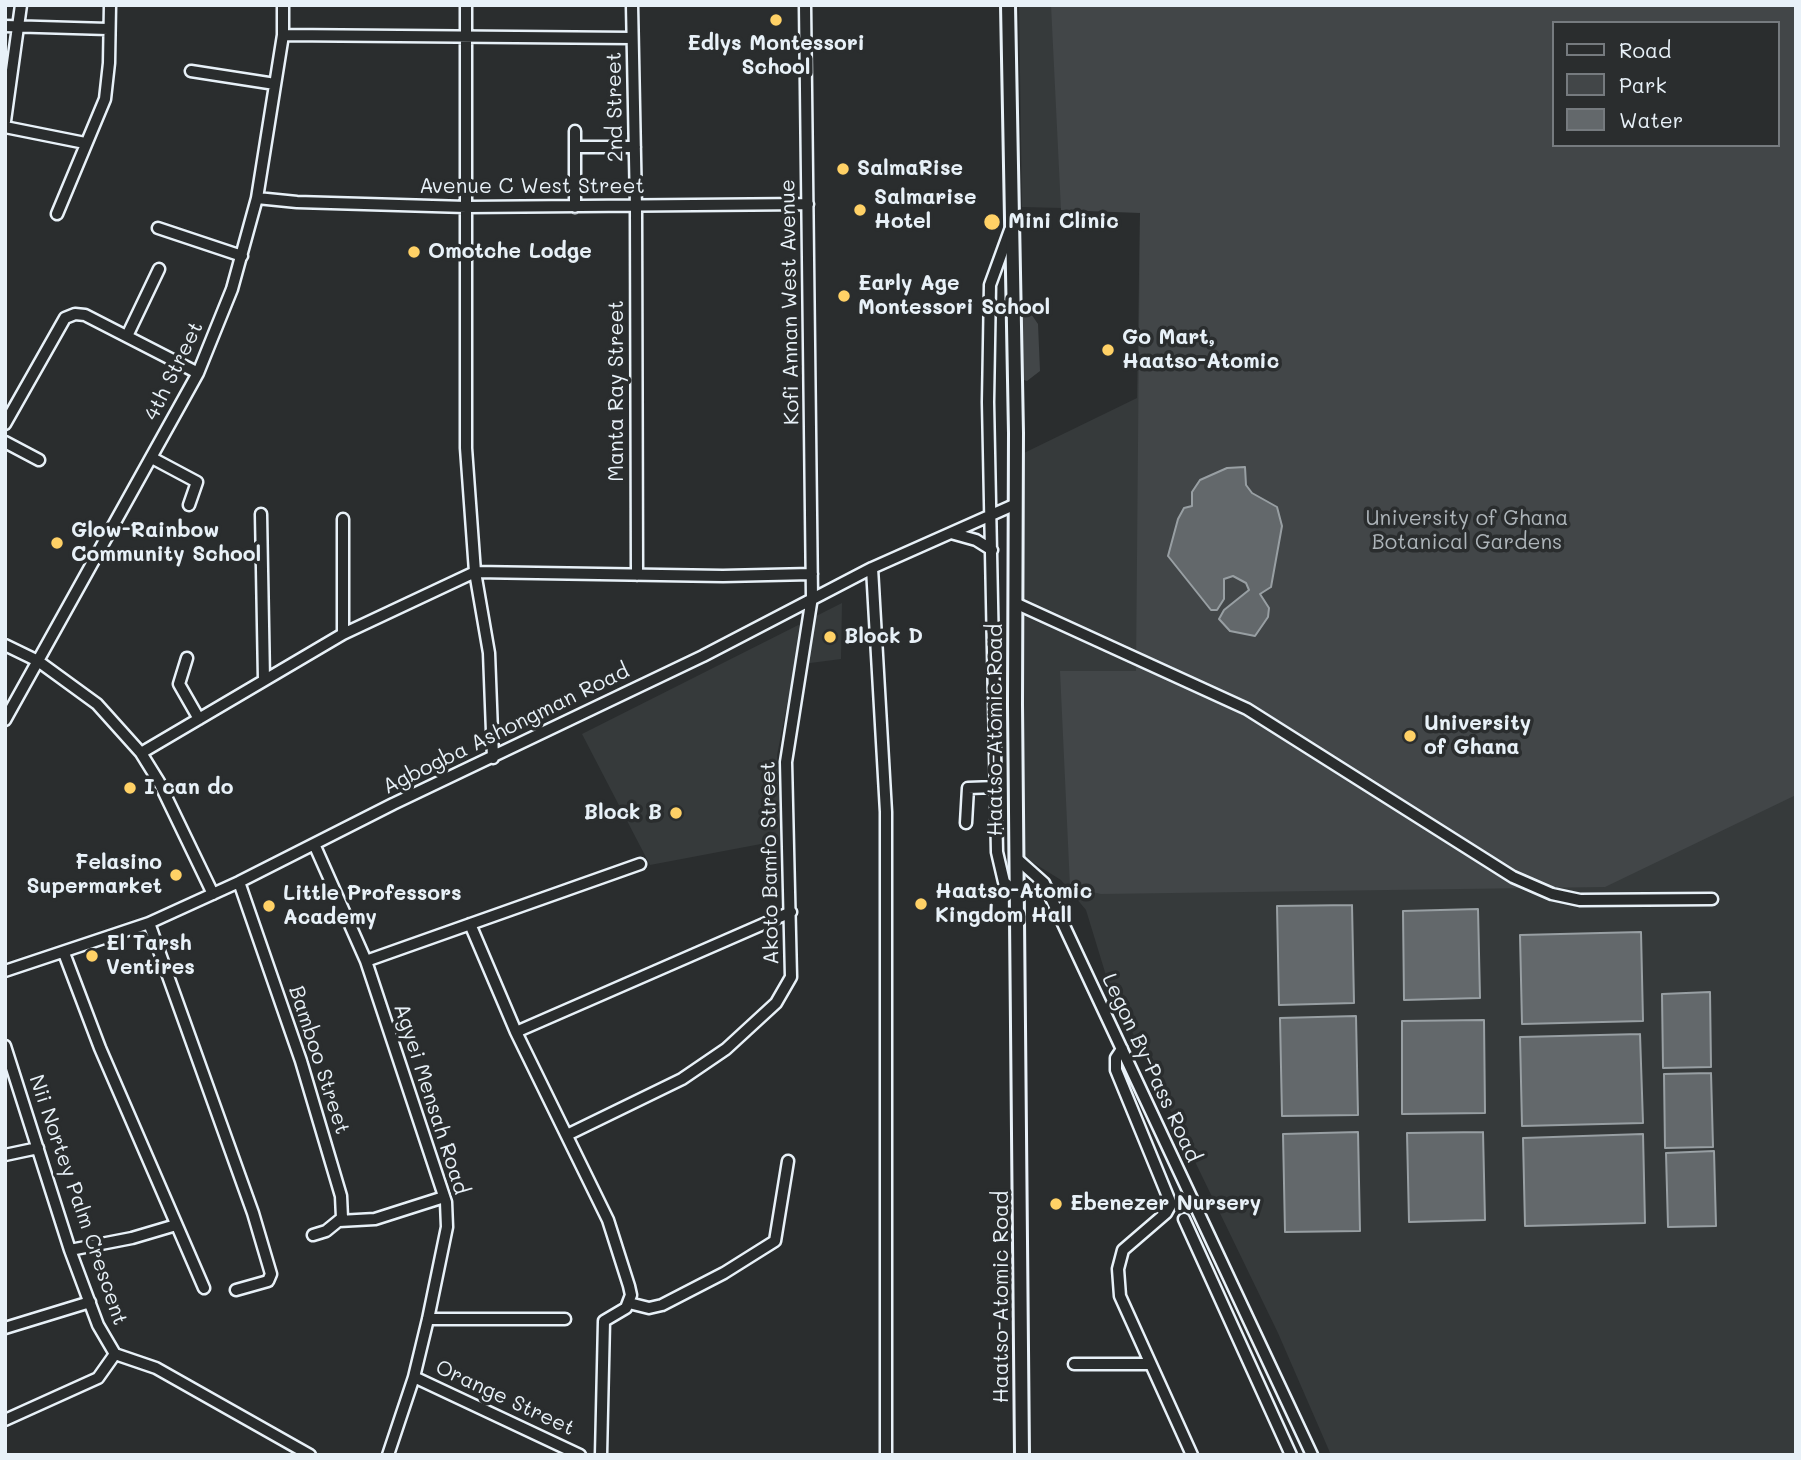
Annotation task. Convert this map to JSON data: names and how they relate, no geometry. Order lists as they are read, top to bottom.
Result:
{
  "streets": {
    "main road": ["Haatso-Atomic Road"],
    "street": [
      "2nd Street",
      "Avenue C West Street",
      "Kofi Annan West Avenue",
      "4th Street",
      "Manta Ray Street",
      "Agbogba Ashongman Road",
      "Akoto Bamfo Street",
      "Bamboo Street",
      "Legon By-Pass Road",
      "Agyei Mensah Road",
      "Nii Nortey Palm Crescent",
      "Orange Street"
    ]
  },
  "crossings": [
    ["2nd Street", "Avenue C West Street"],
    ["2nd Street", "Manta Ray Street"],
    ["Avenue C West Street", "Kofi Annan West Avenue"],
    ["Avenue C West Street", "4th Street"],
    ["Avenue C West Street", "Manta Ray Street"],
    ["Kofi Annan West Avenue", "Agbogba Ashongman Road"],
    ["Kofi Annan West Avenue", "Akoto Bamfo Street"],
    ["Agbogba Ashongman Road", "Haatso-Atomic Road"],
    ["Agbogba Ashongman Road", "Akoto Bamfo Street"],
    ["Agbogba Ashongman Road", "Bamboo Street"],
    ["Agbogba Ashongman Road", "Agyei Mensah Road"],
    ["Haatso-Atomic Road", "Legon By-Pass Road"],
    ["Agyei Mensah Road", "Orange Street"]
  ],
  "parks": ["University of Ghana Botanical Gardens"],
  "places": [
    "Edlys Montessori School",
    "SalmaRise",
    "Salmarise Hotel",
    "Mini Clinic",
    "Omotche Lodge",
    "Early Age Montessori School",
    "Go Mart, Haatso-Atomic",
    "Glow-Rainbow Community School",
    "Block D",
    "University of Ghana",
    "I can do",
    "Block B",
    "Felasino Supermarket",
    "Haatso-Atomic Kingdom Hall",
    "Little Professors Academy",
    "El Tarsh Ventires",
    "Ebenezer Nursery"
  ],
  "legend": ["Road", "Park", "Water"]
}
